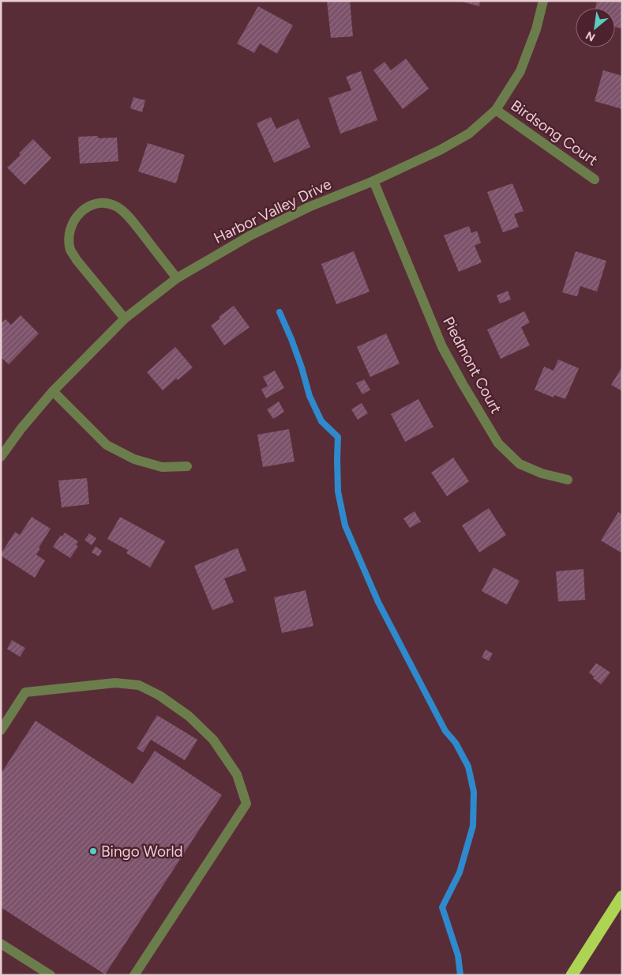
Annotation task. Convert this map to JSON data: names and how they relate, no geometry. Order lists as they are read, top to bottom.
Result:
{
  "streets": {
    "street": ["Birdsong Court", "Harbor Valley Drive", "Piedmont Court"]
  },
  "crossings": [
    ["Birdsong Court", "Harbor Valley Drive"],
    ["Harbor Valley Drive", "Piedmont Court"]
  ],
  "places": ["Bingo World"],
  "north": "bottom left"
}
